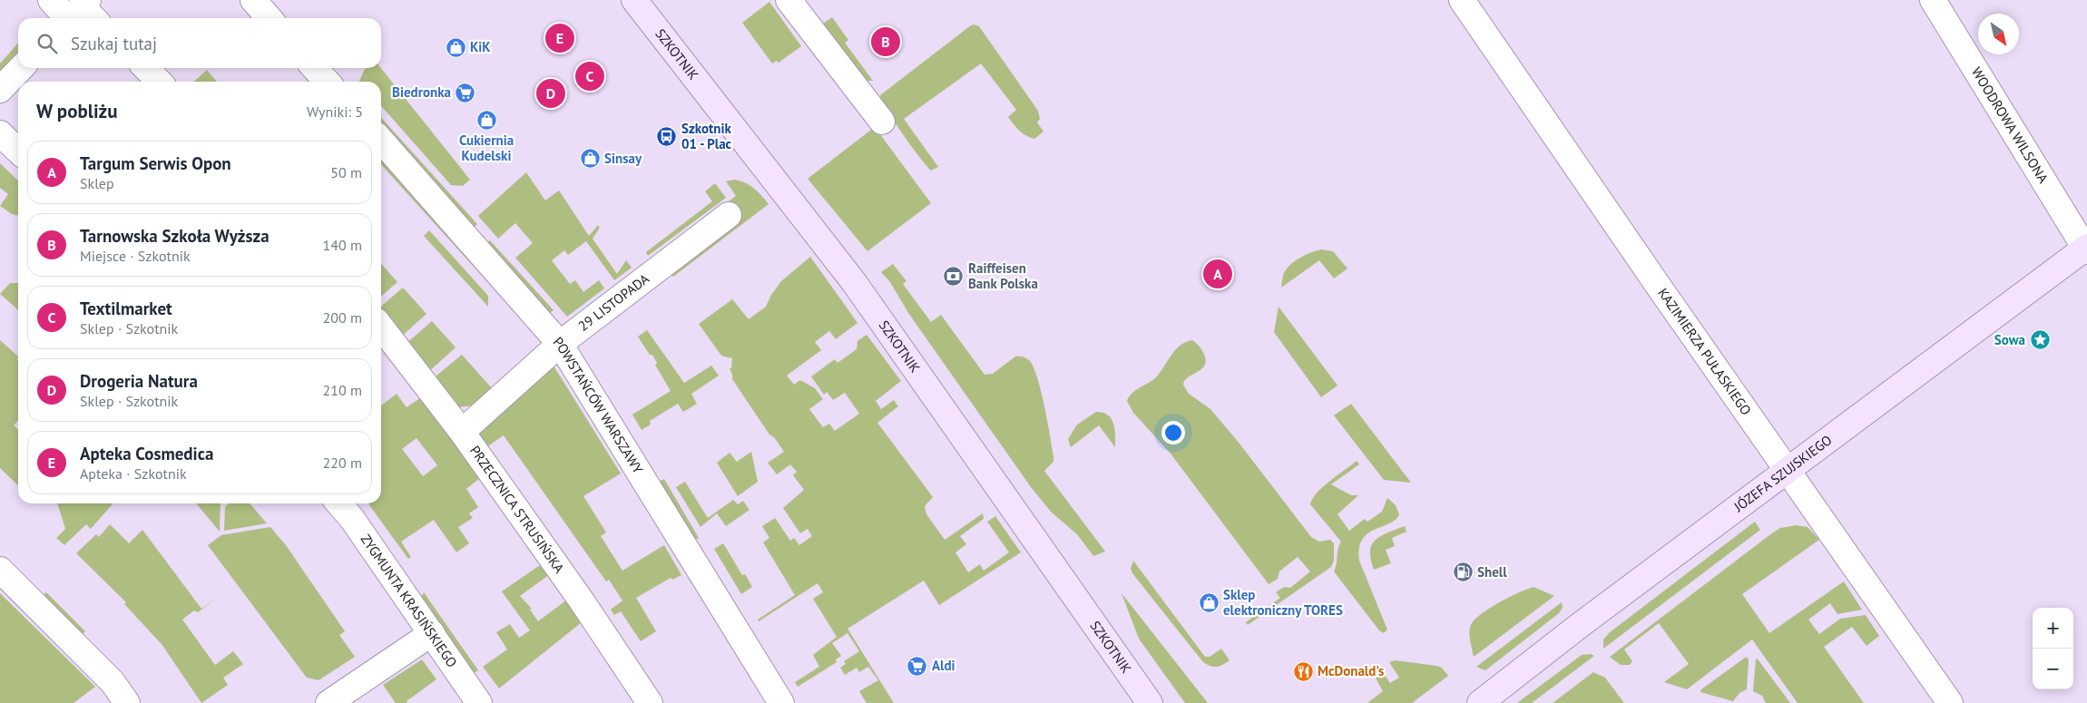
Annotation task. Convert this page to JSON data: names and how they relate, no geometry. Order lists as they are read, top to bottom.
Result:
{
  "streets": {
    "street": [
      "SZKOTNIK",
      "WOODROWA WILSONA",
      "29 LISTOPADA",
      "KAZIMIERZA PUŁASKIEGO",
      "POWSTAŃCÓW WARSZAWY",
      "JÓZEFA SZUJSKIEGO",
      "PRZECZNICA STRUSIŃSKA",
      "ZYGMUNTA KRASIŃSKIEGO"
    ]
  },
  "crossings": [
    ["WOODROWA WILSONA", "JÓZEFA SZUJSKIEGO"],
    ["29 LISTOPADA", "POWSTAŃCÓW WARSZAWY"],
    ["29 LISTOPADA", "PRZECZNICA STRUSIŃSKA"],
    ["KAZIMIERZA PUŁASKIEGO", "JÓZEFA SZUJSKIEGO"]
  ],
  "places": {
    "shop": [
      "KiK",
      "Cukiernia Kudelski",
      "Sinsay",
      "Sklep elektroniczny TORES"
    ],
    "supermarket": ["Biedronka", "Aldi"],
    "bus stop": ["Szkotnik 01 - Plac"],
    "bank": ["Raiffeisen Bank Polska"],
    "place": ["Sowa"],
    "fuel station": ["Shell"],
    "restaurant": ["McDonald's"]
  },
  "north": "bottom right",
  "page": {
    "search": "Szukaj tutaj",
    "pins": [
      "E",
      "B",
      "C",
      "D",
      "A"
    ],
    "heading": ["W pobliżu", "Wyniki: 5"],
    "list": [
      {
        "mark": "A",
        "name": "Targum Serwis Opon",
        "note": "Sklep",
        "value": "50 m"
      },
      {
        "mark": "B",
        "name": "Tarnowska Szkoła Wyższa",
        "note": "Miejsce · Szkotnik",
        "value": "140 m"
      },
      {
        "mark": "C",
        "name": "Textilmarket",
        "note": "Sklep · Szkotnik",
        "value": "200 m"
      },
      {
        "mark": "D",
        "name": "Drogeria Natura",
        "note": "Sklep · Szkotnik",
        "value": "210 m"
      },
      {
        "mark": "E",
        "name": "Apteka Cosmedica",
        "note": "Apteka · Szkotnik",
        "value": "220 m"
      }
    ],
    "map_buttons": ["+", "−"]
  }
}
